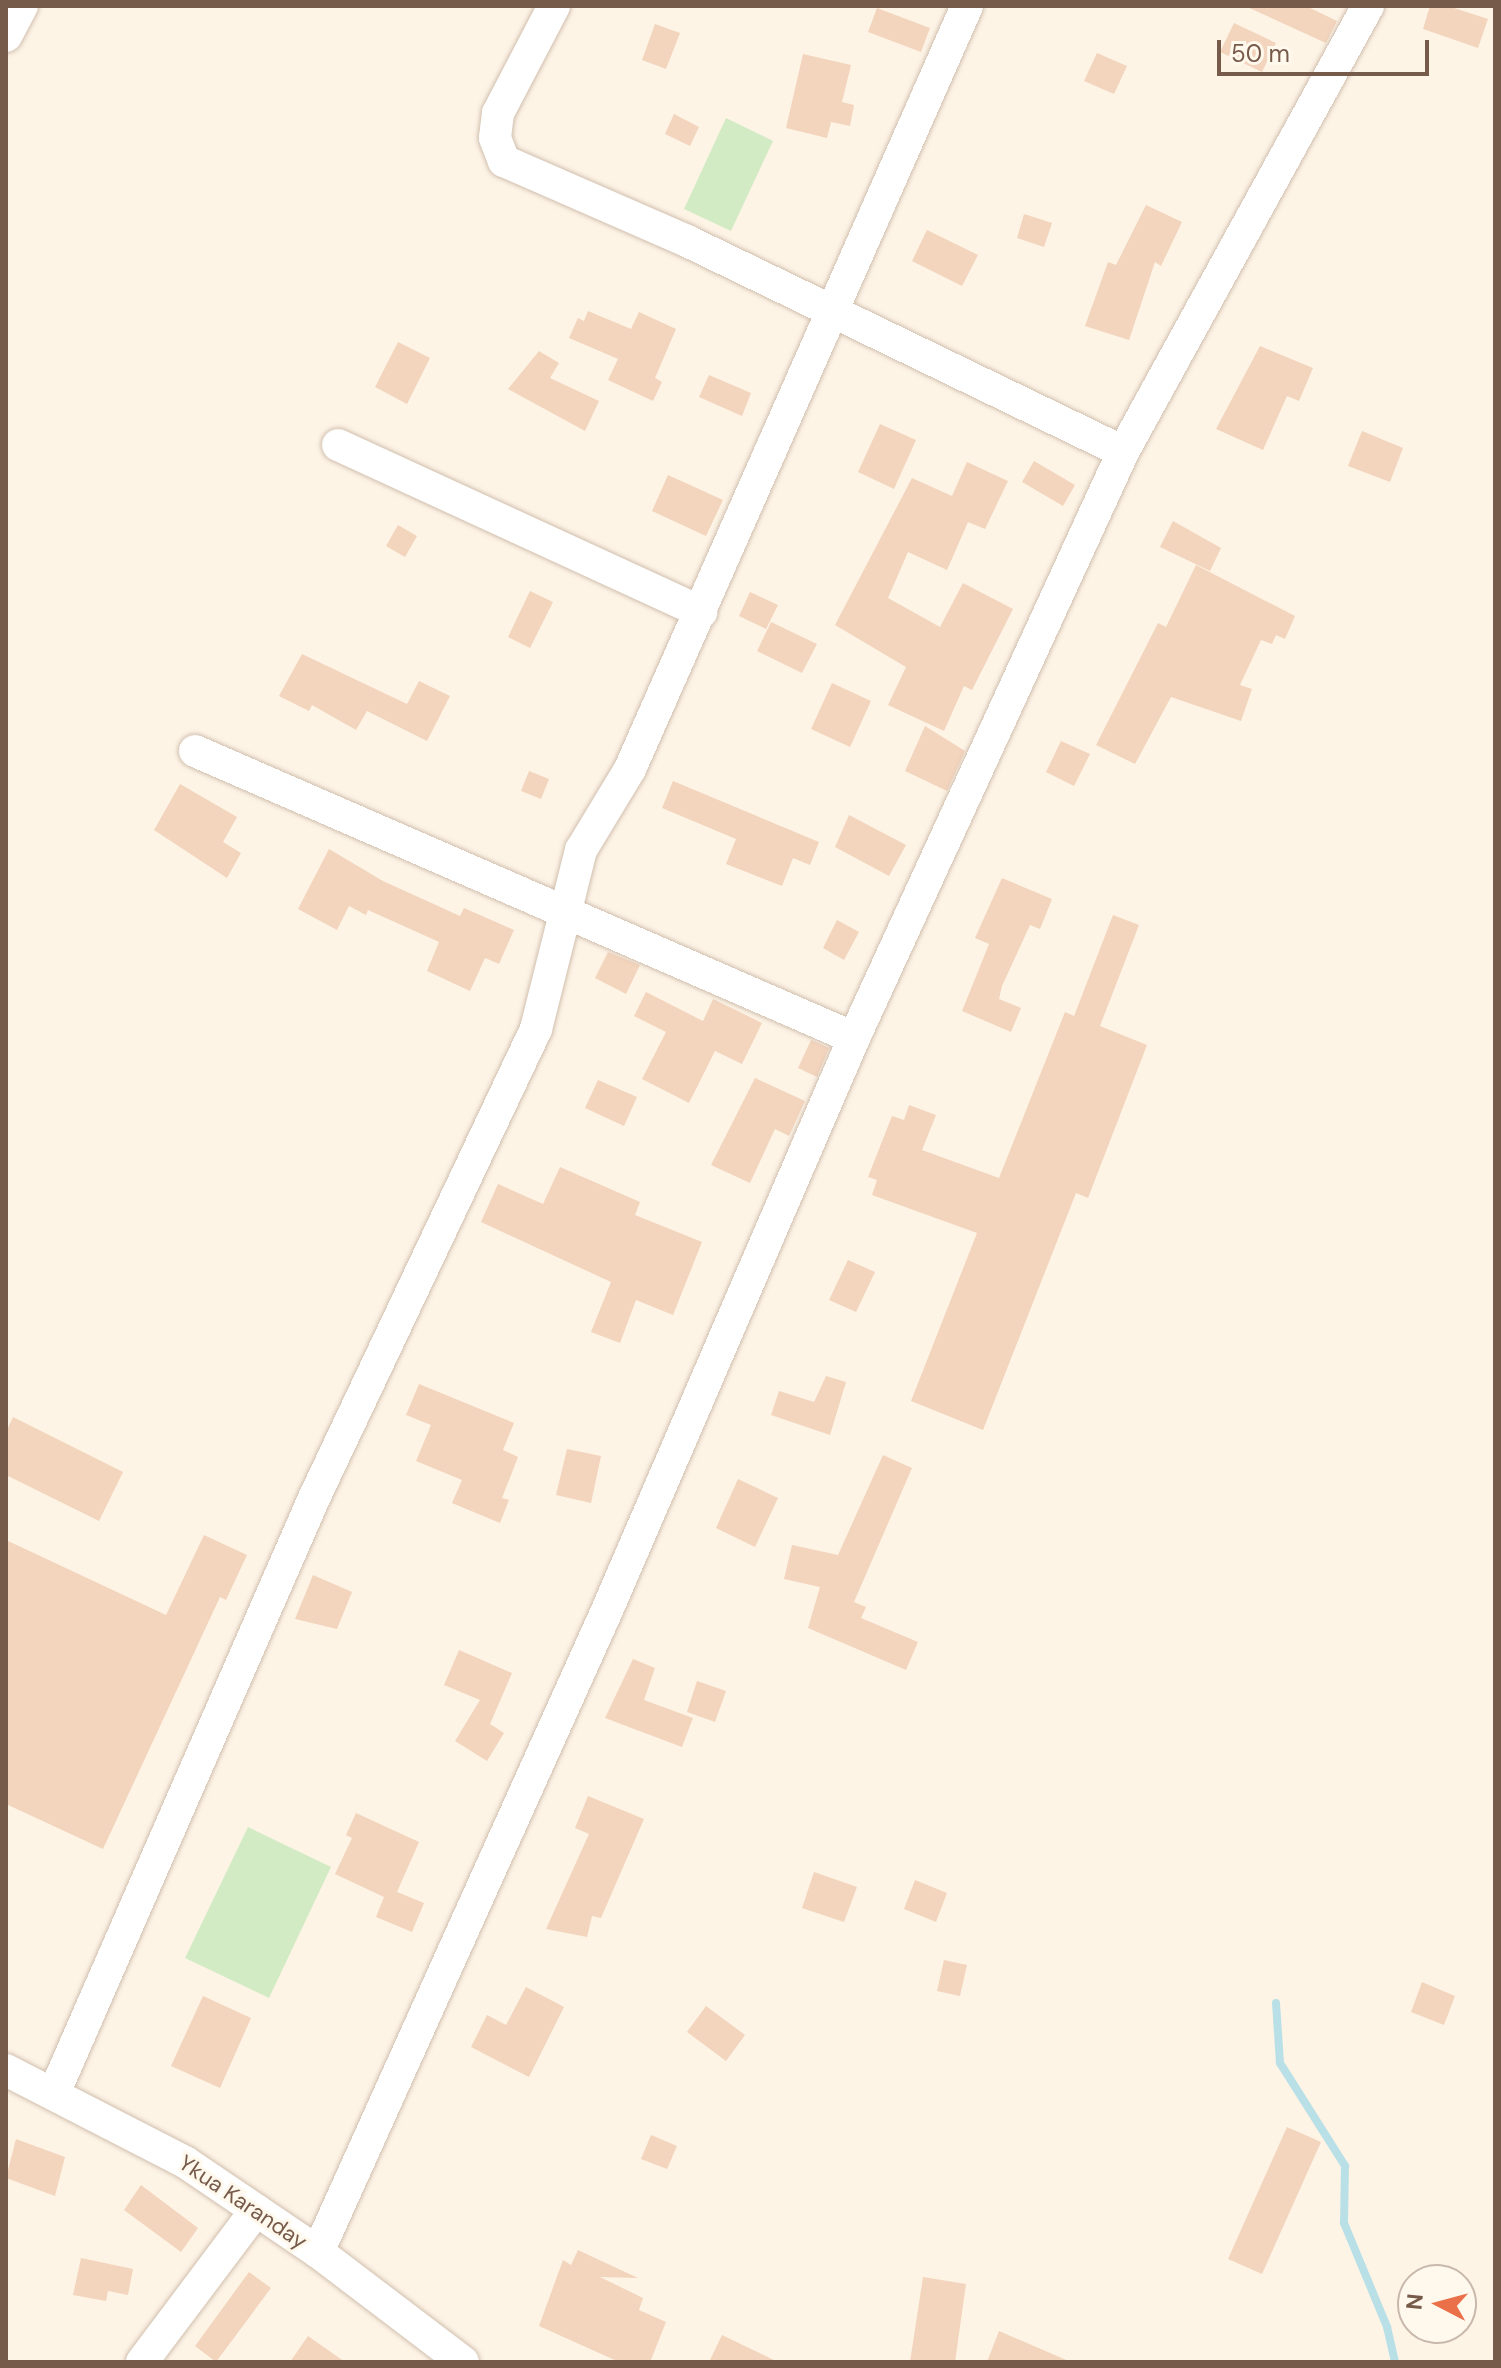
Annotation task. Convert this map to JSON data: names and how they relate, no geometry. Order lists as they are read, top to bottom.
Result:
{
  "streets": {
    "street": ["Ykua Karanday"]
  },
  "scale_bar": "50 m",
  "north": "left"
}
